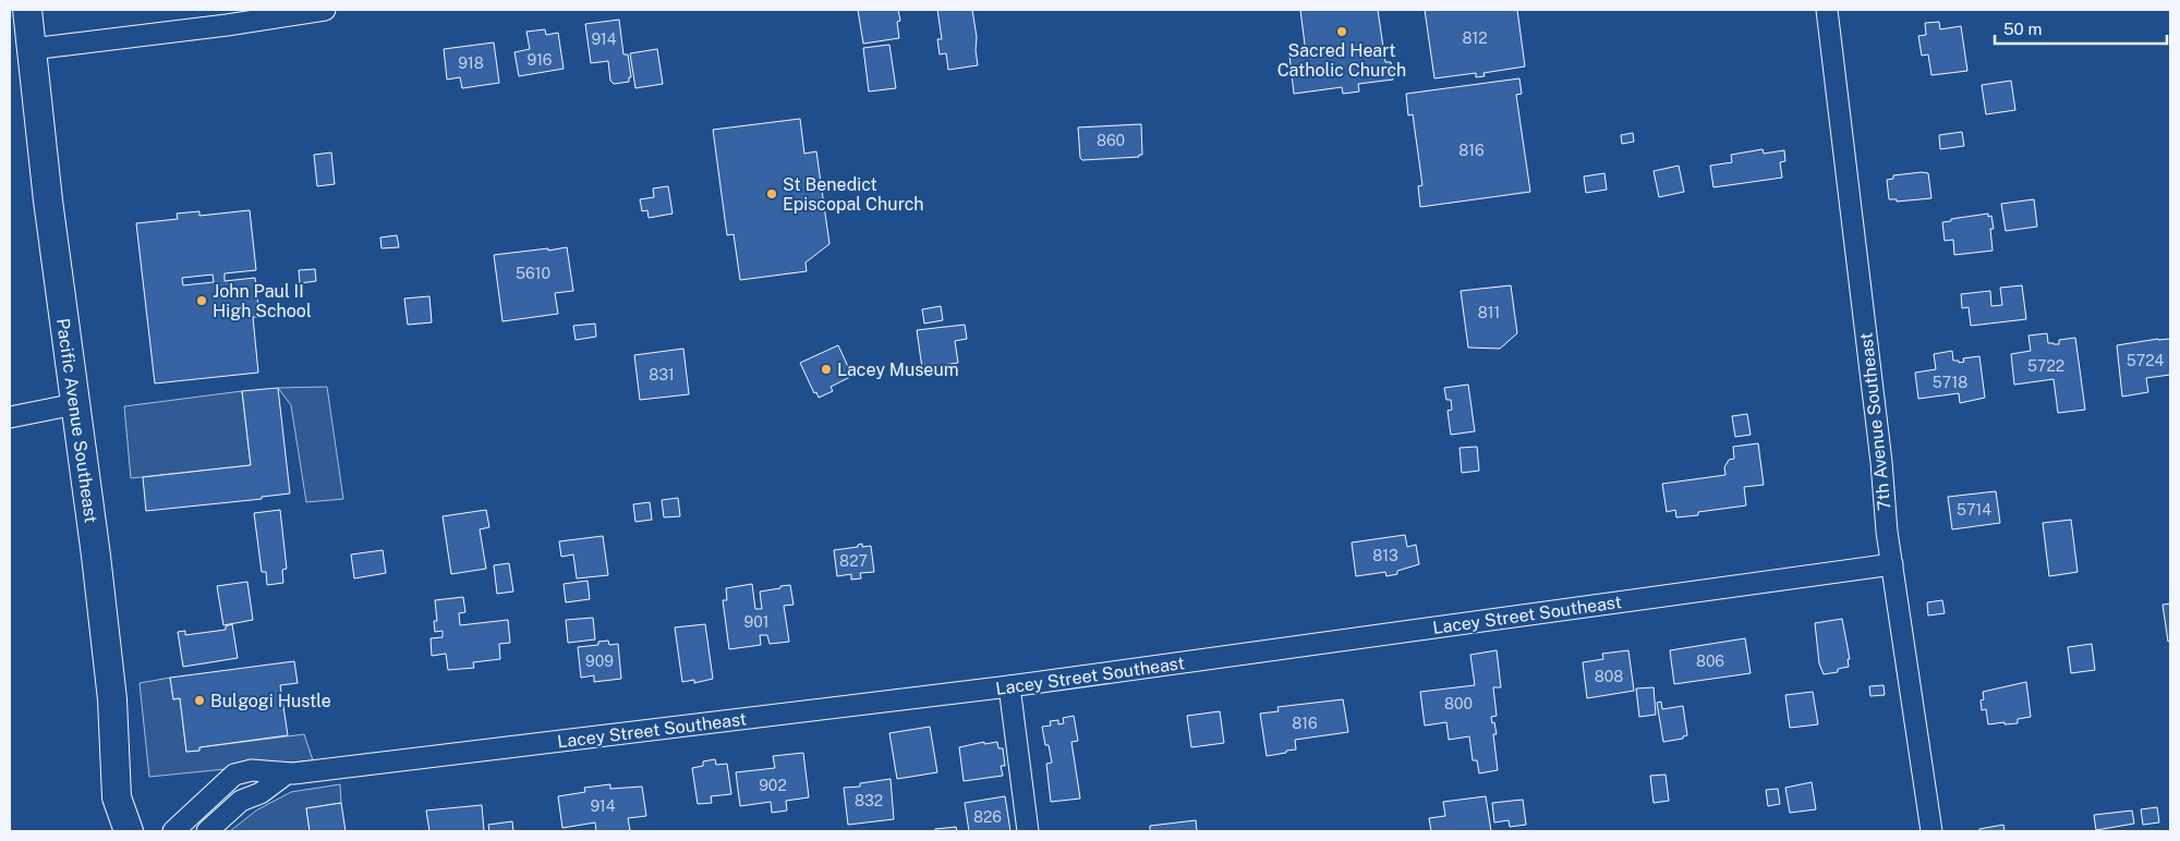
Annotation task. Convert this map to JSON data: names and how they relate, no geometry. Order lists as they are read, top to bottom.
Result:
{
  "streets": {
    "main road": ["Pacific Avenue Southeast"],
    "street": ["7th Avenue Southeast", "Lacey Street Southeast"]
  },
  "crossings": [
    ["7th Avenue Southeast", "Lacey Street Southeast"]
  ],
  "places": [
    "Sacred Heart Catholic Church",
    "St Benedict Episcopal Church",
    "John Paul II High School",
    "Lacey Museum",
    "Bulgogi Hustle"
  ],
  "house_numbers": [
    "812",
    "914",
    "916",
    "918",
    "860",
    "816",
    "5610",
    "811",
    "5724",
    "5722",
    "831",
    "5718",
    "5714",
    "813",
    "827",
    "901",
    "909",
    "806",
    "808",
    "800",
    "816",
    "902",
    "832",
    "914",
    "826"
  ],
  "scale_bar": "50 m"
}
